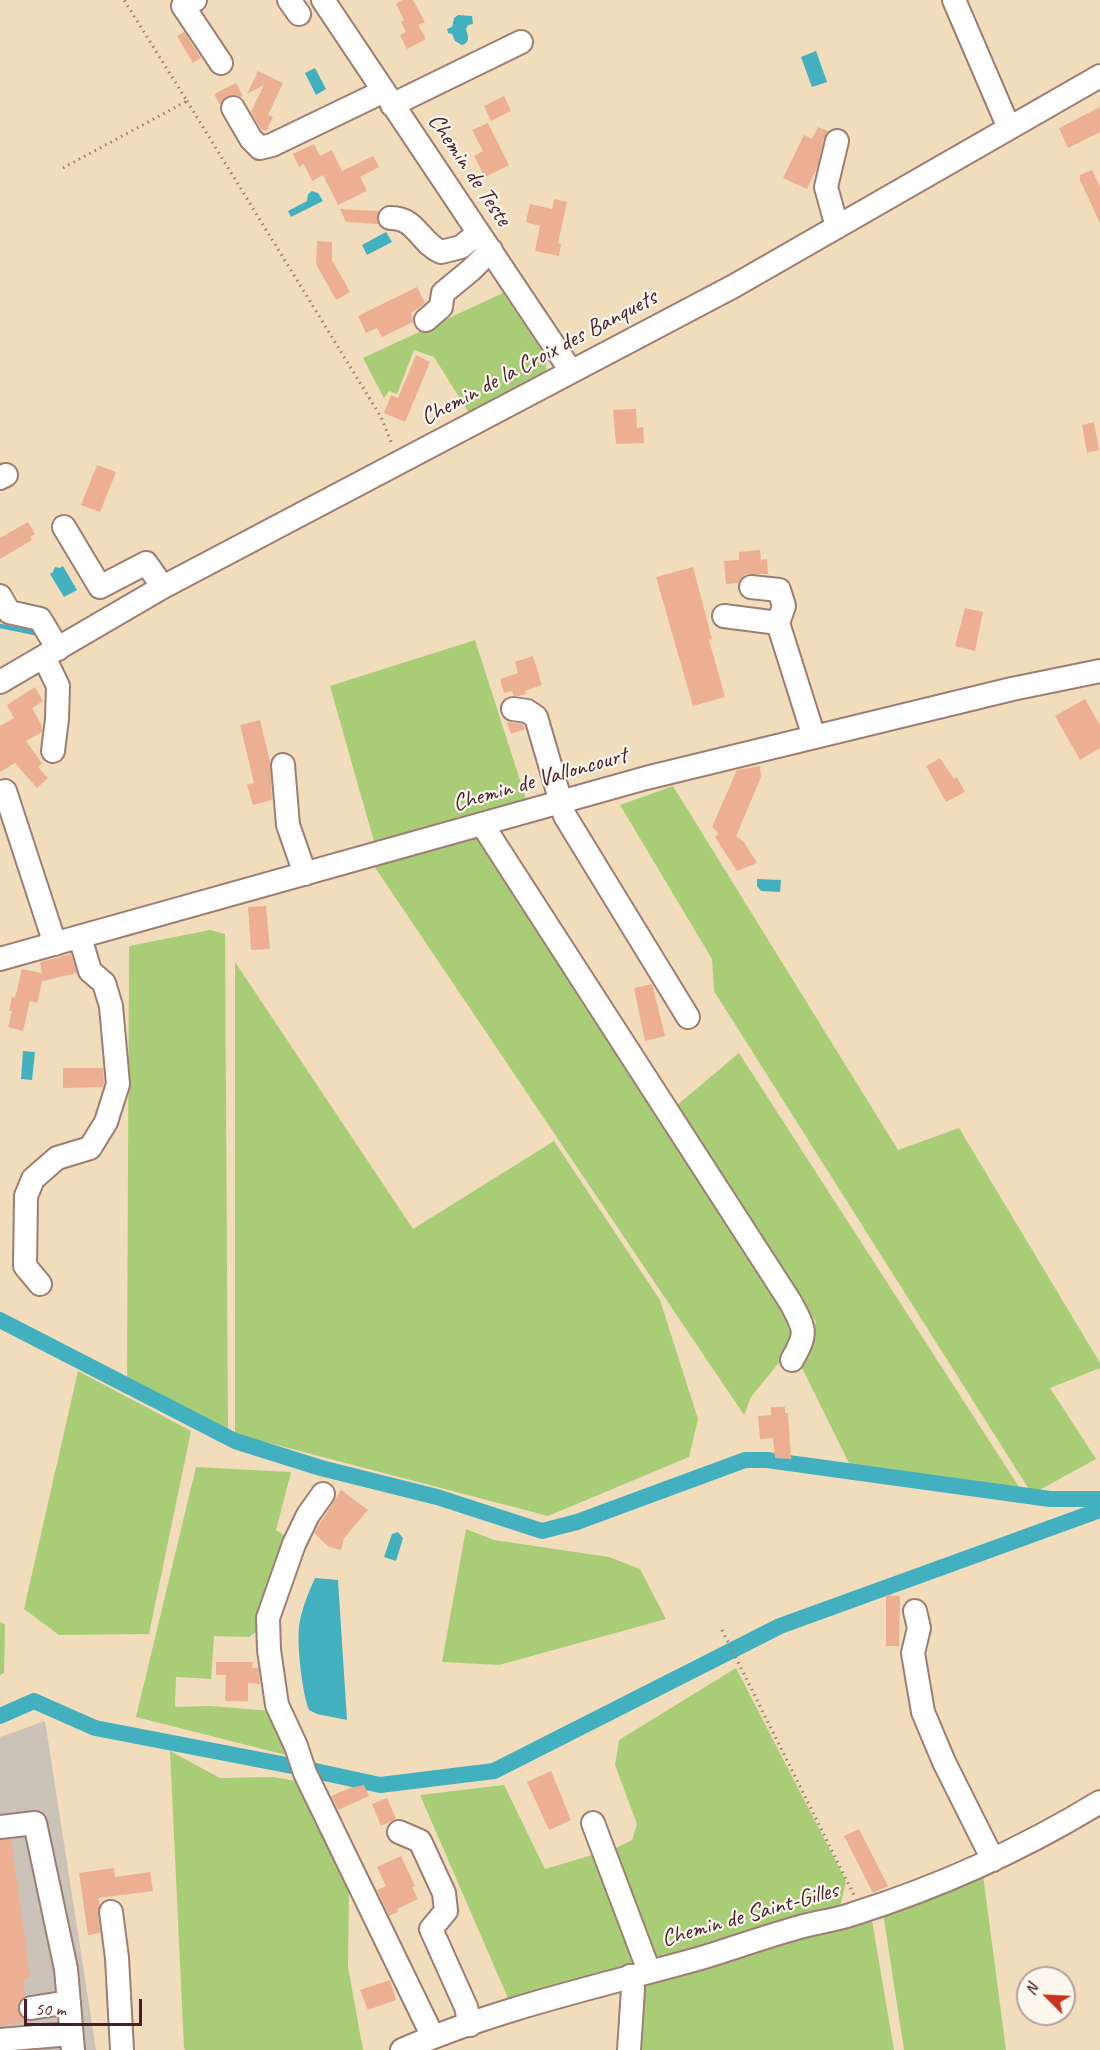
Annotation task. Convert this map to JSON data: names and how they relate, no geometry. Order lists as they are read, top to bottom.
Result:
{
  "streets": {
    "street": [
      "Chemin de Teste",
      "Chemin de la Croix des Banquets",
      "Chemin de Valloncourt",
      "Chemin de Saint-Gilles"
    ]
  },
  "crossings": [
    ["Chemin de Teste", "Chemin de la Croix des Banquets"]
  ],
  "scale_bar": "50 m",
  "north": "top left"
}
